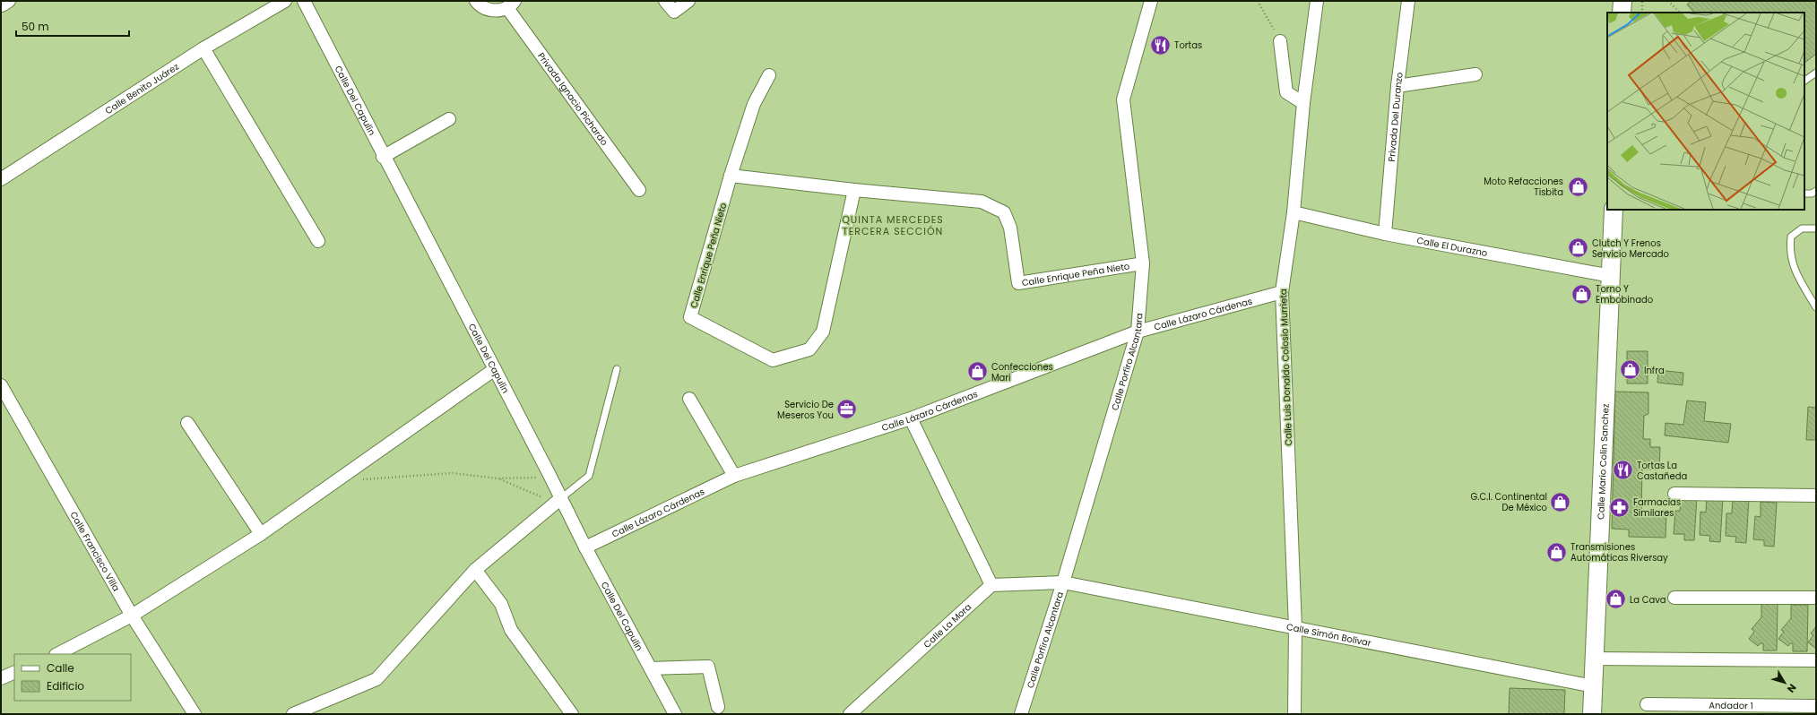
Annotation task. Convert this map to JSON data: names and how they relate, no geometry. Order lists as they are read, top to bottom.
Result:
{
  "streets": {
    "main road": ["Calle Mario Colin Sanchez"],
    "street": [
      "Calle Benito Juárez",
      "Privada Ignacio Pichardo",
      "Calle Del Capulín",
      "Privada Del Duranzo",
      "Calle El Durazno",
      "Calle Enrique Peña Nieto",
      "Calle Lázaro Cárdenas",
      "Calle Porfiro Alcantara",
      "Calle Luis Donaldo Colosio Murrieta",
      "Calle Francisco Villa",
      "Calle La Mora",
      "Calle Simón Bolívar",
      "Andador 1"
    ]
  },
  "crossings": [
    ["Calle Del Capulín", "Calle Lázaro Cárdenas"],
    ["Privada Del Duranzo", "Calle El Durazno"],
    ["Calle El Durazno", "Calle Luis Donaldo Colosio Murrieta"],
    ["Calle El Durazno", "Calle Mario Colin Sanchez"],
    ["Calle Enrique Peña Nieto", "Calle Porfiro Alcantara"],
    ["Calle Lázaro Cárdenas", "Calle Porfiro Alcantara"],
    ["Calle Lázaro Cárdenas", "Calle Luis Donaldo Colosio Murrieta"],
    ["Calle Porfiro Alcantara", "Calle Simón Bolívar"],
    ["Calle Luis Donaldo Colosio Murrieta", "Calle Simón Bolívar"],
    ["Calle Mario Colin Sanchez", "Calle Simón Bolívar"]
  ],
  "districts": ["QUINTA MERCEDES TERCERA SECCIÓN"],
  "places": {
    "restaurant": ["Tortas", "Tortas La Castañeda"],
    "shop": [
      "Moto Refacciones Tisbita",
      "Clutch Y Frenos Servicio Mercado",
      "Torno Y Embobinado",
      "Infra",
      "Confecciones Mari",
      "G.C.I. Continental De México",
      "Transmisiones Automáticas Riversay",
      "La Cava"
    ],
    "office": ["Servicio De Meseros You"],
    "pharmacy": ["Farmacias Similares"]
  },
  "legend": ["Calle", "Edificio"],
  "scale_bar": "50 m",
  "north": "bottom right"
}
